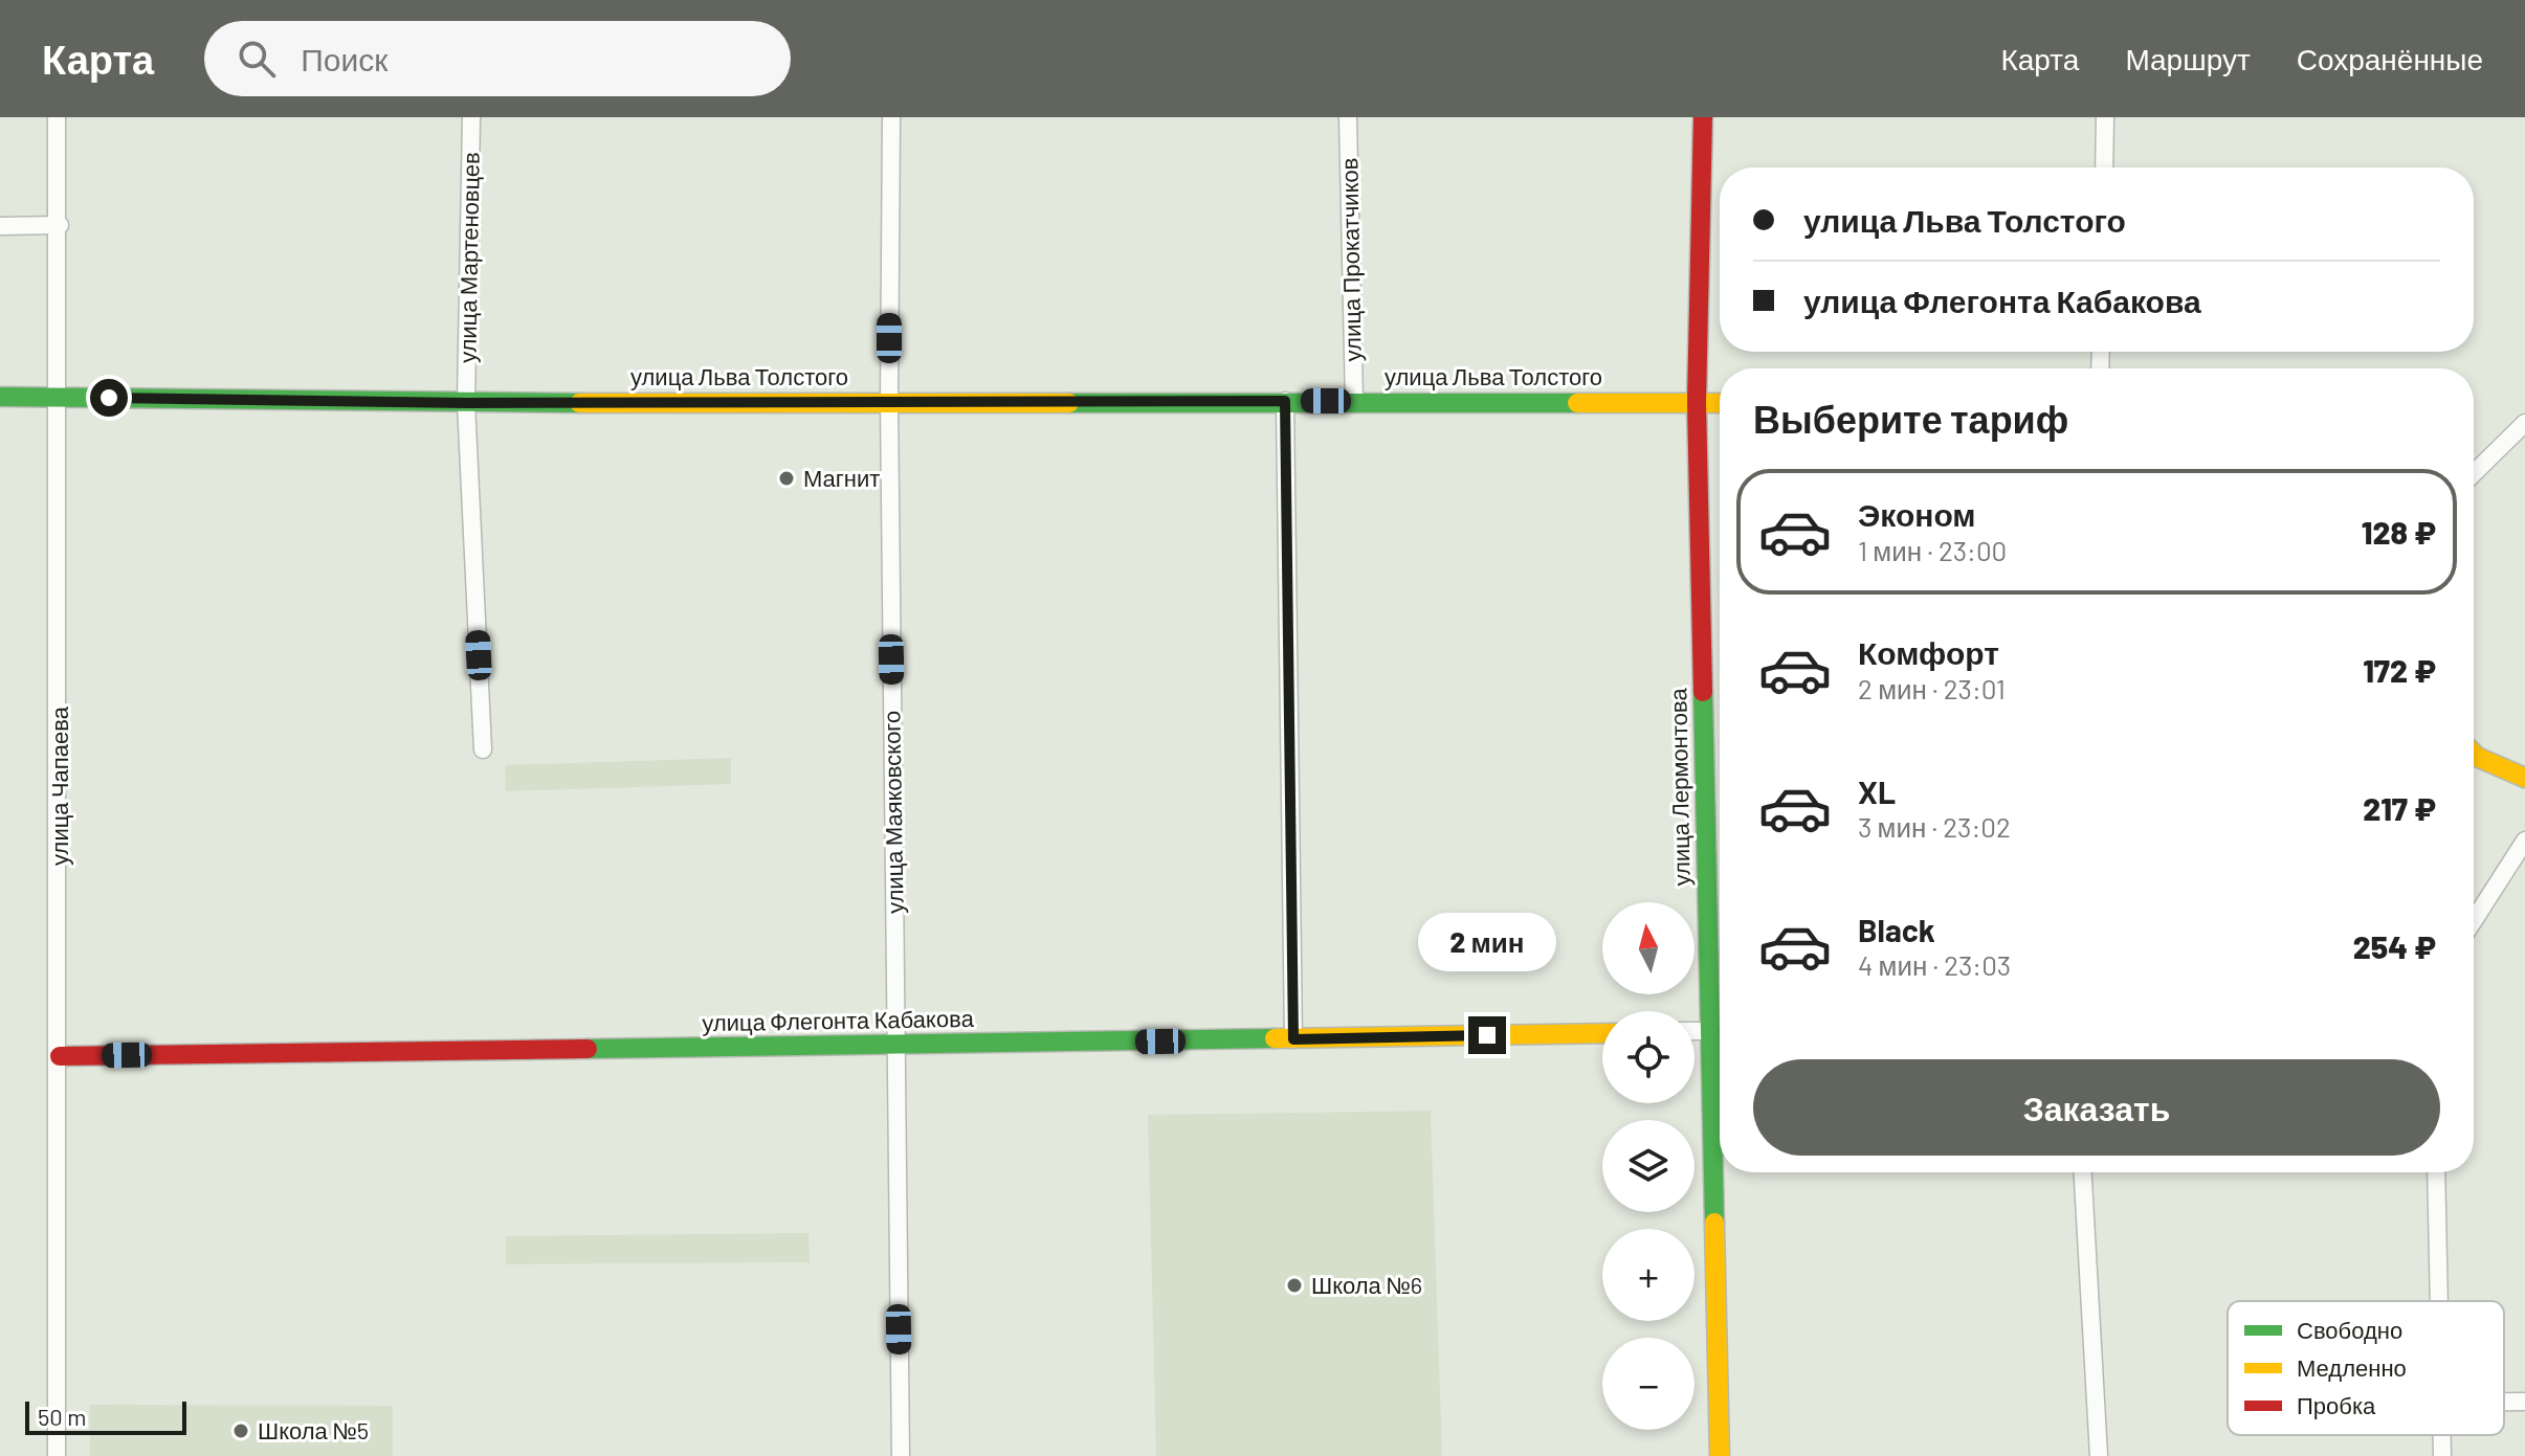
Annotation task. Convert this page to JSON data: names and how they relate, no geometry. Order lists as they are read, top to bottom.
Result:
{
  "streets": {
    "street": [
      "улица Мартеновцев",
      "улица Прокатчиков",
      "улица Льва Толстого",
      "улица Чапаева",
      "улица Лермонтова",
      "улица Маяковского",
      "улица Флегонта Кабакова"
    ]
  },
  "crossings": [
    ["улица Мартеновцев", "улица Льва Толстого"],
    ["улица Прокатчиков", "улица Льва Толстого"],
    ["улица Льва Толстого", "улица Чапаева"],
    ["улица Льва Толстого", "улица Лермонтова"],
    ["улица Льва Толстого", "улица Маяковского"],
    ["улица Чапаева", "улица Флегонта Кабакова"],
    ["улица Маяковского", "улица Флегонта Кабакова"]
  ],
  "places": ["Магнит", "Школа №6", "Школа №5"],
  "legend": ["Свободно", "Медленно", "Пробка"],
  "scale_bar": "50 m",
  "north": "top",
  "page": {
    "header": "Карта",
    "search": "Поиск",
    "nav": ["Карта", "Маршрут", "Сохранённые"],
    "banner": ["улица Льва Толстого", "улица Флегонта Кабакова"],
    "heading": "Выберите тариф",
    "list": [
      {
        "name": "Эконом",
        "note": "1 мин · 23:00",
        "value": "128 ₽"
      },
      {
        "name": "Комфорт",
        "note": "2 мин · 23:01",
        "value": "172 ₽"
      },
      {
        "name": "XL",
        "note": "3 мин · 23:02",
        "value": "217 ₽"
      },
      {
        "name": "Black",
        "note": "4 мин · 23:03",
        "value": "254 ₽"
      }
    ],
    "map_buttons": ["+", "−"],
    "bubble": "2 мин",
    "buttons": "Заказать",
    "scale": "50 m"
  }
}
